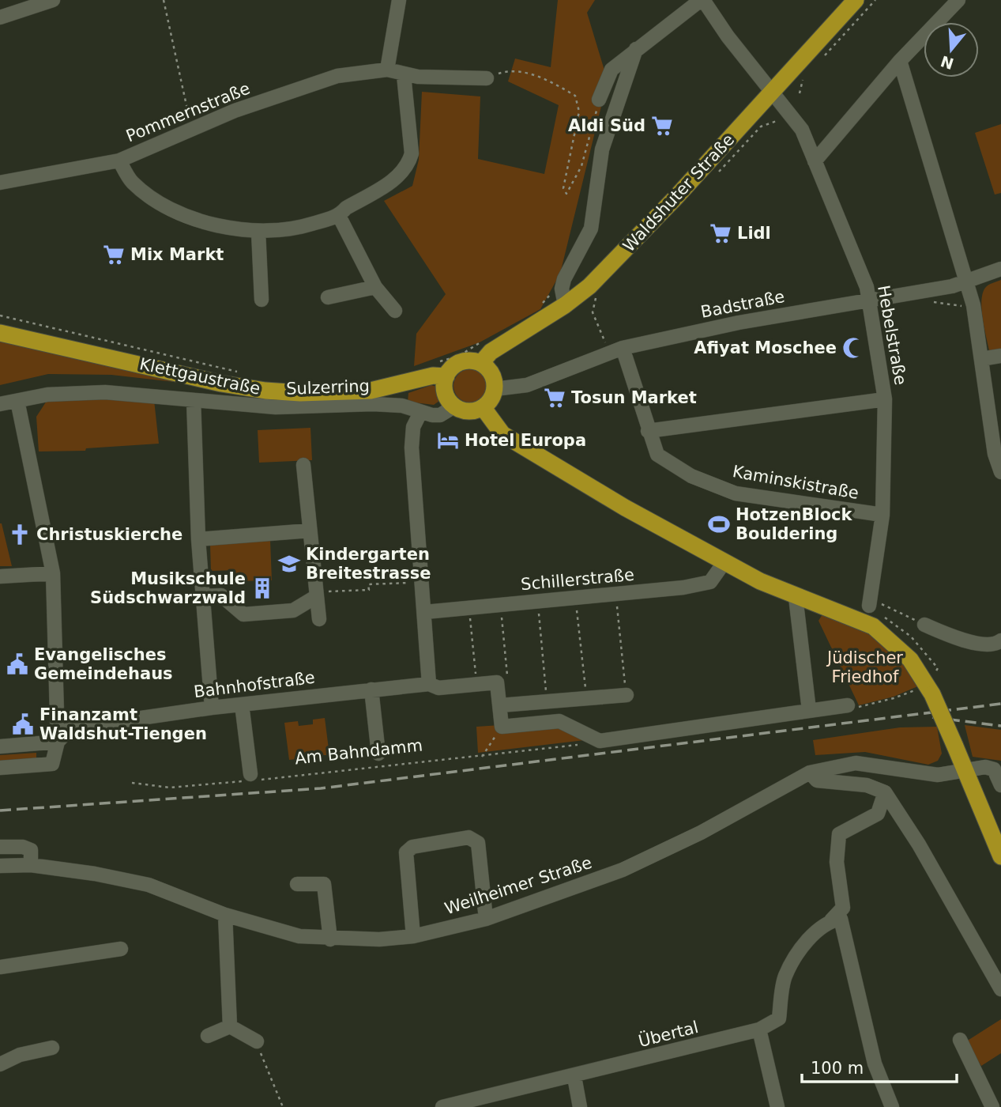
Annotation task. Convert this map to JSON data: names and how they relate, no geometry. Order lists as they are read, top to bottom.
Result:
{
  "streets": {
    "main road": ["Waldshuter Straße", "Klettgaustraße"],
    "street": [
      "Pommernstraße",
      "Badstraße",
      "Hebelstraße",
      "Sulzerring",
      "Kaminskistraße",
      "Schillerstraße",
      "Bahnhofstraße",
      "Weilheimer Straße",
      "Übertal"
    ],
    "path": ["Am Bahndamm"]
  },
  "crossings": [
    ["Waldshuter Straße", "Badstraße"],
    ["Waldshuter Straße", "Hebelstraße"],
    ["Waldshuter Straße", "Klettgaustraße"],
    ["Waldshuter Straße", "Sulzerring"],
    ["Badstraße", "Hebelstraße"],
    ["Badstraße", "Klettgaustraße"],
    ["Badstraße", "Sulzerring"],
    ["Badstraße", "Kaminskistraße"],
    ["Hebelstraße", "Kaminskistraße"],
    ["Klettgaustraße", "Sulzerring"]
  ],
  "parks": ["Jüdischer Friedhof"],
  "places": {
    "supermarket": [
      "Aldi Süd",
      "Lidl",
      "Mix Markt",
      "Tosun Market"
    ],
    "mosque": ["Afiyat Moschee"],
    "hotel": ["Hotel Europa"],
    "sports": ["HotzenBlock Bouldering"],
    "church": ["Christuskierche"],
    "school or university": ["Kindergarten Breitestrasse"],
    "building": ["Musikschule Südschwarzwald"],
    "public building": ["Evangelisches Gemeindehaus", "Finanzamt Waldshut-Tiengen"]
  },
  "scale_bar": "100 m",
  "north": "bottom"
}
